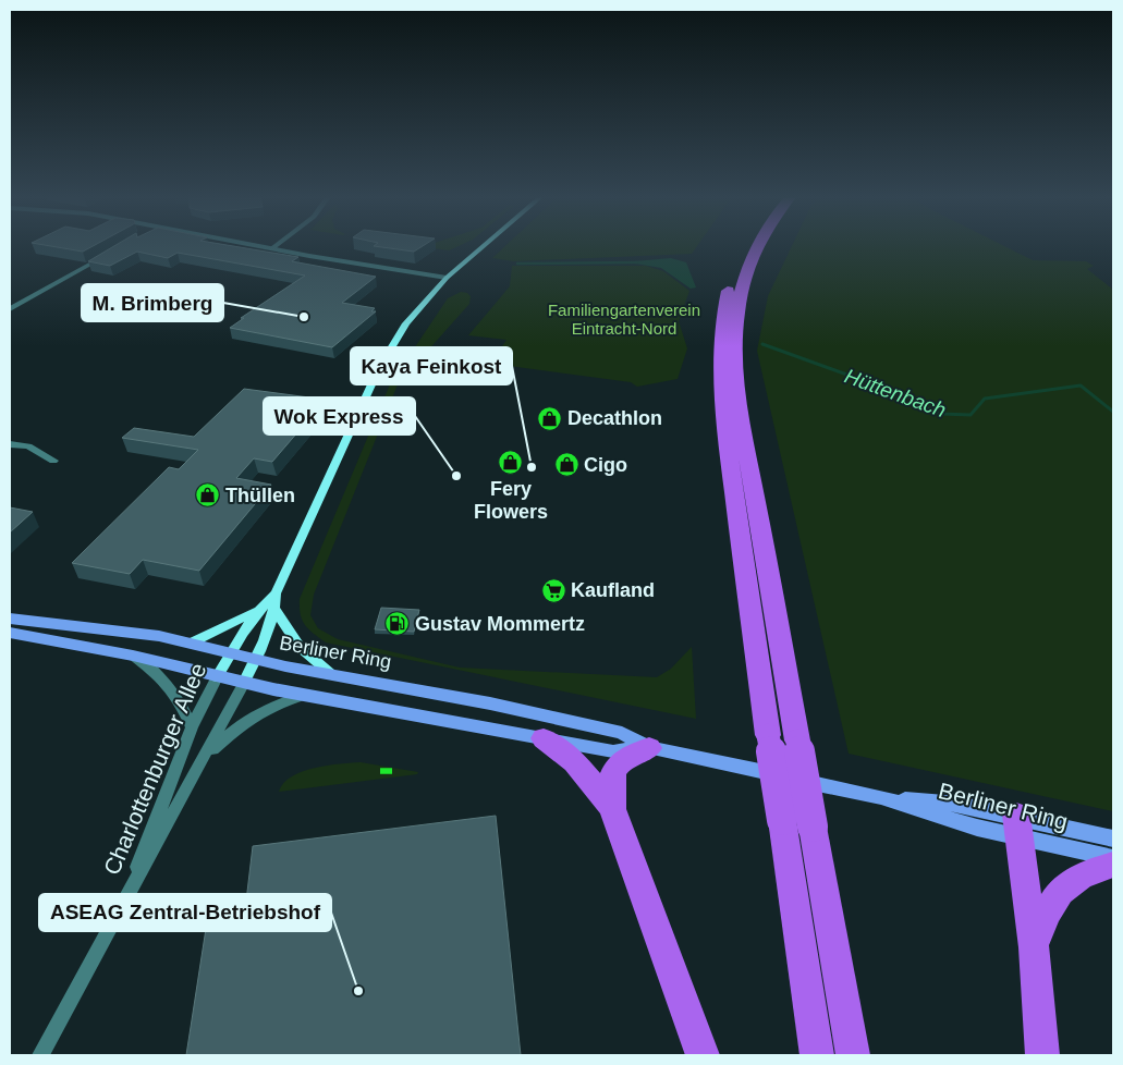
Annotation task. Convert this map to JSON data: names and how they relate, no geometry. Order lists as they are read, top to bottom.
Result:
{
  "streets": {
    "main road": ["Berliner Ring", "Charlottenburger Allee"]
  },
  "crossings": [
    ["Berliner Ring", "Charlottenburger Allee"]
  ],
  "water": ["Hüttenbach"],
  "parks": ["Familiengartenverein Eintracht-Nord"],
  "places": {
    "other": [
      "M. Brimberg",
      "Kaya Feinkost",
      "Wok Express",
      "ASEAG Zentral-Betriebshof"
    ],
    "shop": [
      "Decathlon",
      "Fery Flowers",
      "Cigo",
      "Thüllen"
    ],
    "supermarket": ["Kaufland"],
    "fuel station": ["Gustav Mommertz"]
  }
}
